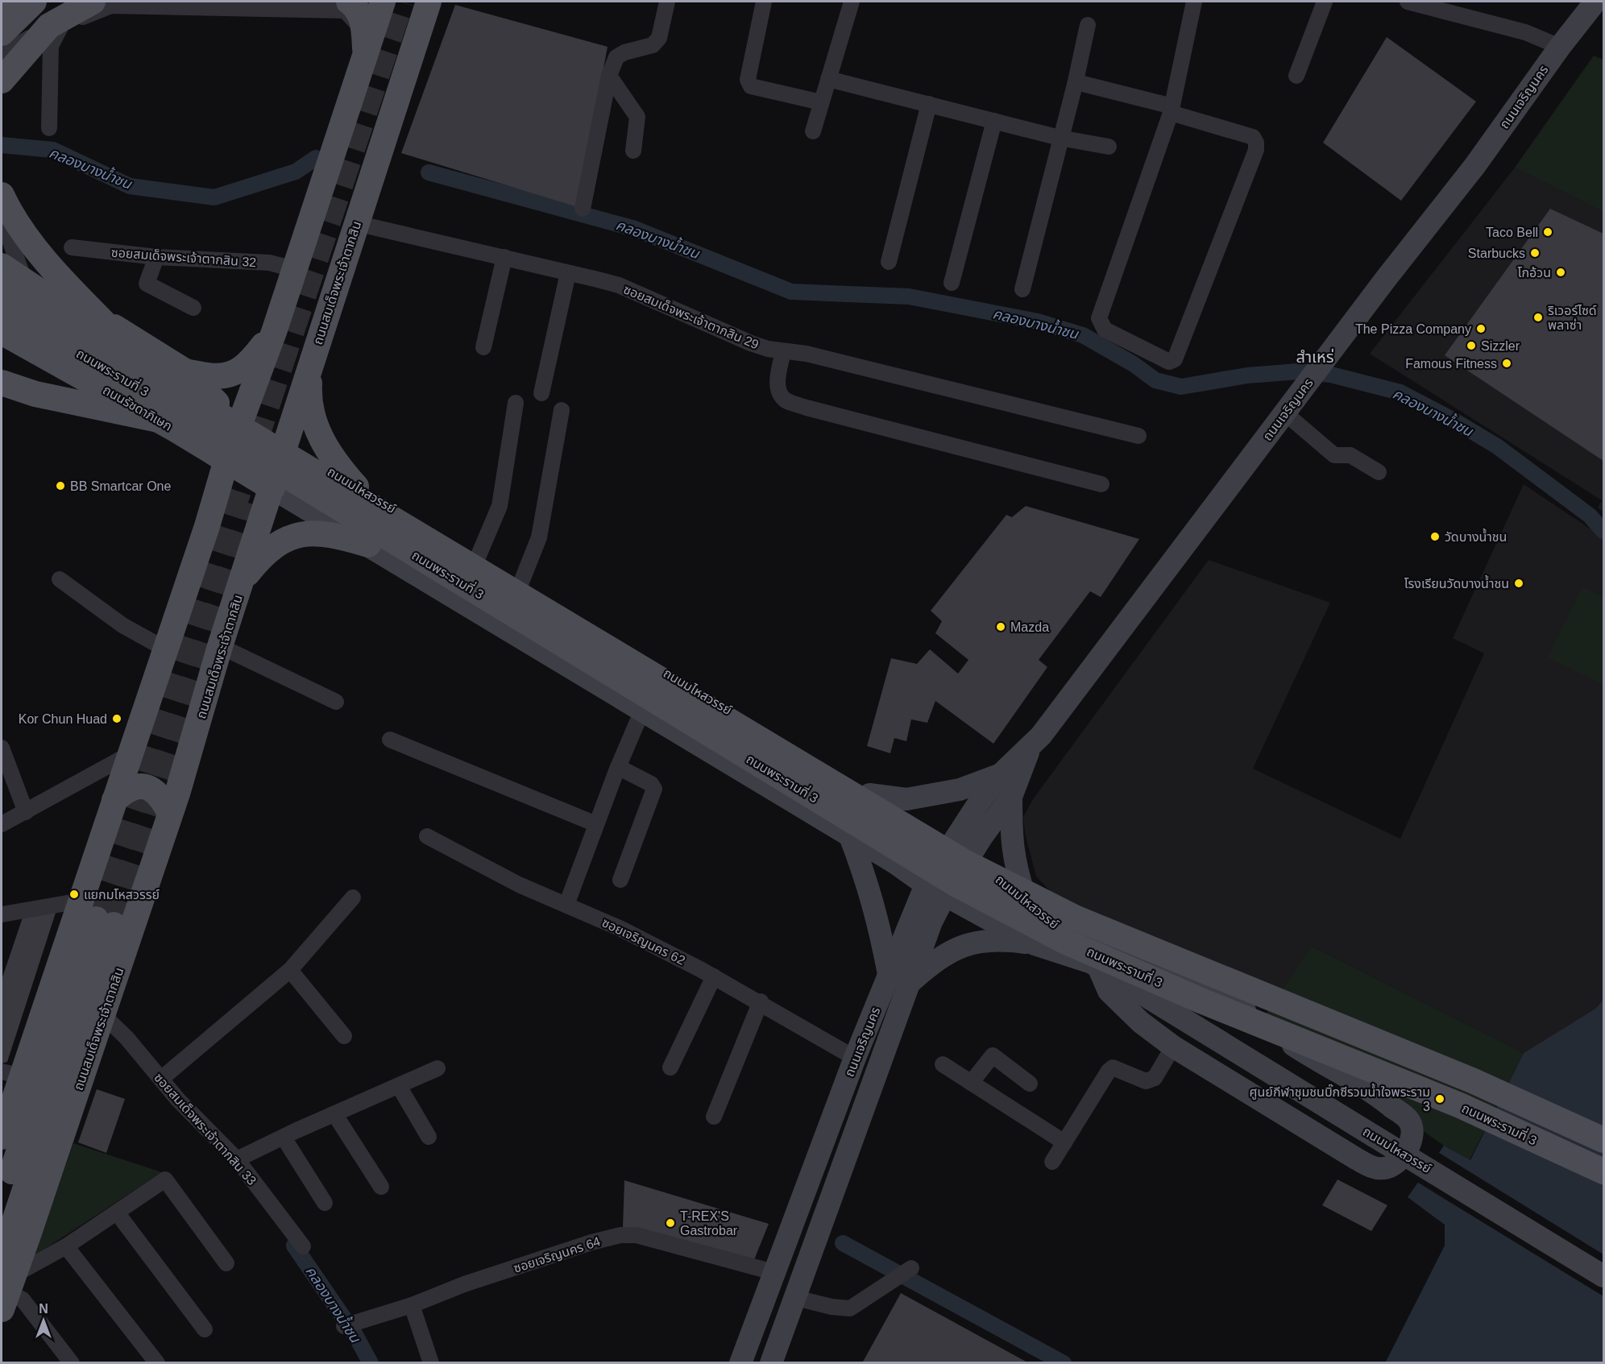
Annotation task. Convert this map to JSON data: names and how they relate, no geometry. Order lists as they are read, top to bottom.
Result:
{
  "streets": {
    "main road": [
      "ถนนเจริญนคร",
      "ถนนสมเด็จพระเจ้าตากสิน",
      "ถนนพระรามที่ 3",
      "ถนนรัชดาภิเษก",
      "ถนนมไหสวรรย์"
    ],
    "street": [
      "ซอยสมเด็จพระเจ้าตากสิน 32",
      "ซอยสมเด็จพระเจ้าตากสิน 29",
      "ซอยเจริญนคร 62",
      "ซอยสมเด็จพระเจ้าตากสิน 33",
      "ซอยเจริญนคร 64"
    ]
  },
  "crossings": [
    ["ถนนเจริญนคร", "ถนนมไหสวรรย์"],
    ["ถนนเจริญนคร", "ซอยเจริญนคร 62"],
    ["ถนนเจริญนคร", "ซอยเจริญนคร 64"],
    ["ถนนสมเด็จพระเจ้าตากสิน", "ซอยสมเด็จพระเจ้าตากสิน 29"],
    ["ถนนสมเด็จพระเจ้าตากสิน", "ถนนรัชดาภิเษก"],
    ["ถนนสมเด็จพระเจ้าตากสิน", "ถนนมไหสวรรย์"],
    ["ถนนสมเด็จพระเจ้าตากสิน", "ซอยสมเด็จพระเจ้าตากสิน 33"],
    ["ถนนรัชดาภิเษก", "ถนนมไหสวรรย์"]
  ],
  "districts": ["สำเหร่"],
  "water": ["คลองบางน้ำชน"],
  "places": [
    "Taco Bell",
    "Starbucks",
    "โกอ้วน",
    "ริเวอร์ไซด์ พลาซ่า",
    "The Pizza Company",
    "Sizzler",
    "Famous Fitness",
    "BB Smartcar One",
    "วัดบางน้ำชน",
    "โรงเรียนวัดบางน้ำชน",
    "Mazda",
    "Kor Chun Huad",
    "แยกมโหสวรรย์",
    "ศูนย์กีฬาชุมชนบิ๊กซีรวมน้ำใจพระราม 3",
    "T-REX'S Gastrobar"
  ],
  "north": "top"
}
